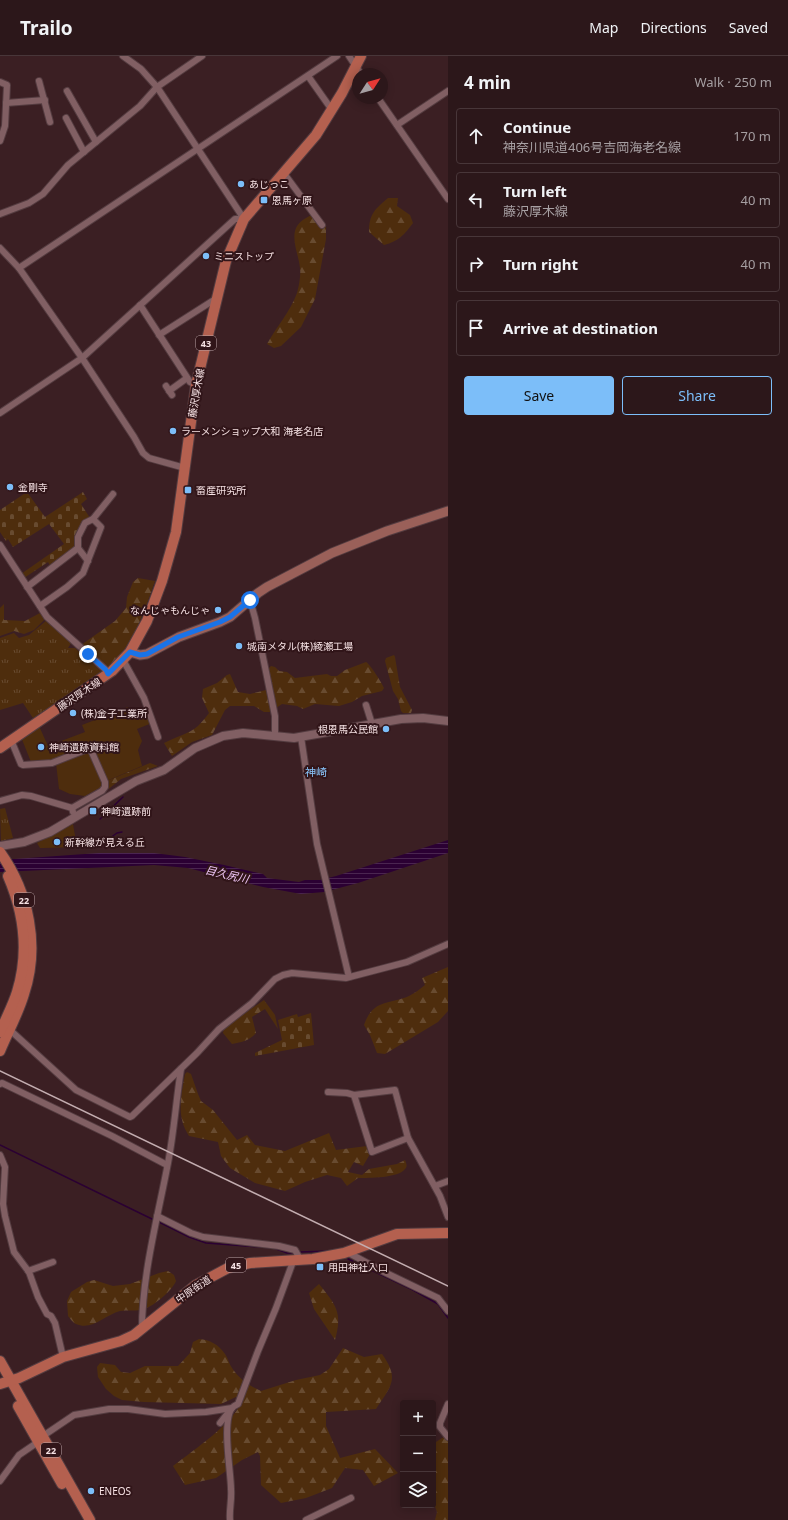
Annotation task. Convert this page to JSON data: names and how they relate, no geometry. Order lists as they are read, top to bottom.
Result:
{
  "streets": {
    "main road": [
      "43",
      "藤沢厚木線",
      "22",
      "45",
      "中原街道"
    ]
  },
  "crossings": [
    ["22", "中原街道"]
  ],
  "districts": ["神崎"],
  "water": ["目久尻川"],
  "places": {
    "other": [
      "あじっこ",
      "ミニストップ",
      "ラーメンショップ大和 海老名店",
      "金剛寺",
      "なんじゃもんじゃ",
      "城南メタル(株)綾瀬工場",
      "(株)金子工業所",
      "根恩馬公民館",
      "神崎遺跡資料館",
      "新幹線が見える丘",
      "ENEOS"
    ],
    "transit": [
      "恩馬ヶ原",
      "畜産研究所",
      "神崎遺跡前",
      "用田神社入口"
    ]
  },
  "north": "top right",
  "page": {
    "header": "Trailo",
    "nav": ["Map", "Directions", "Saved"],
    "heading": ["4 min", "Walk · 250 m"],
    "list": [
      ["Continue", "神奈川県道406号吉岡海老名線", "170 m"],
      ["Turn left", "藤沢厚木線", "40 m"],
      ["Turn right", "40 m"],
      "Arrive at destination"
    ],
    "buttons": ["Save", "Share"],
    "map_buttons": ["+", "−"]
  }
}
